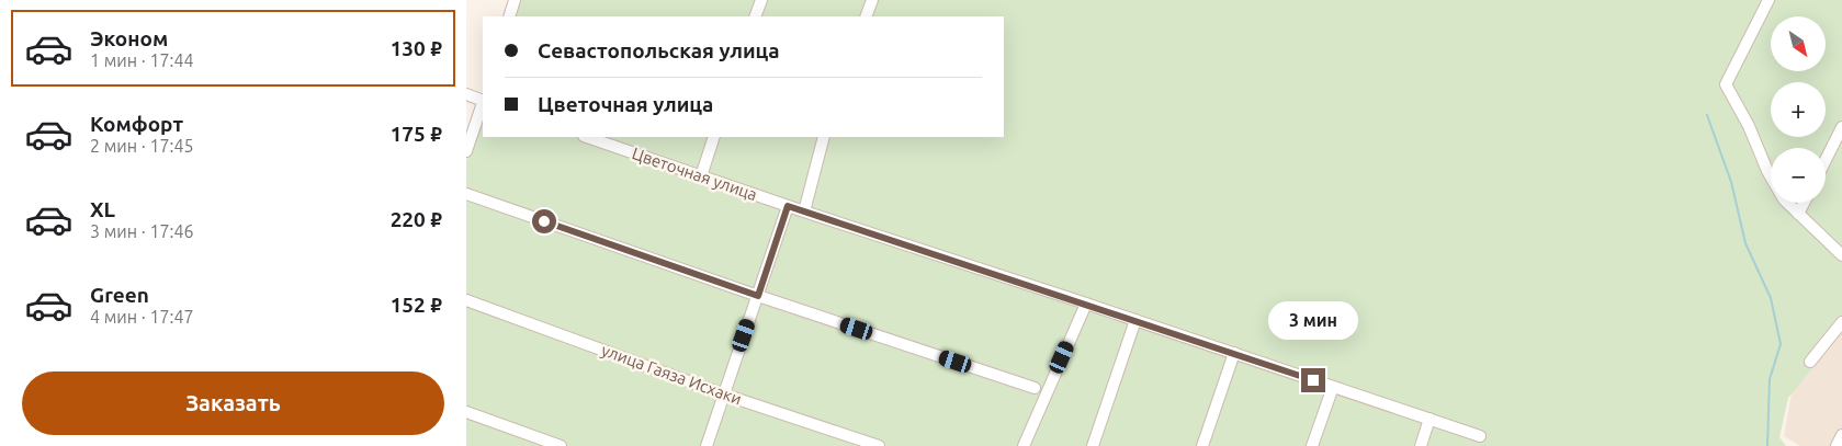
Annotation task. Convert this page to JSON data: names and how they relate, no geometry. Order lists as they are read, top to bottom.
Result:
{
  "streets": {
    "street": ["Цветочная улица", "улица Гаяза Исхаки"]
  },
  "north": "bottom right",
  "page": {
    "list": [
      {
        "name": "Эконом",
        "note": "1 мин · 17:44",
        "value": "130 ₽"
      },
      {
        "name": "Комфорт",
        "note": "2 мин · 17:45",
        "value": "175 ₽"
      },
      {
        "name": "XL",
        "note": "3 мин · 17:46",
        "value": "220 ₽"
      },
      {
        "name": "Green",
        "note": "4 мин · 17:47",
        "value": "152 ₽"
      }
    ],
    "map_buttons": ["+", "−"],
    "banner": ["Севастопольская улица", "Цветочная улица"],
    "bubble": "3 мин",
    "buttons": "Заказать"
  }
}
